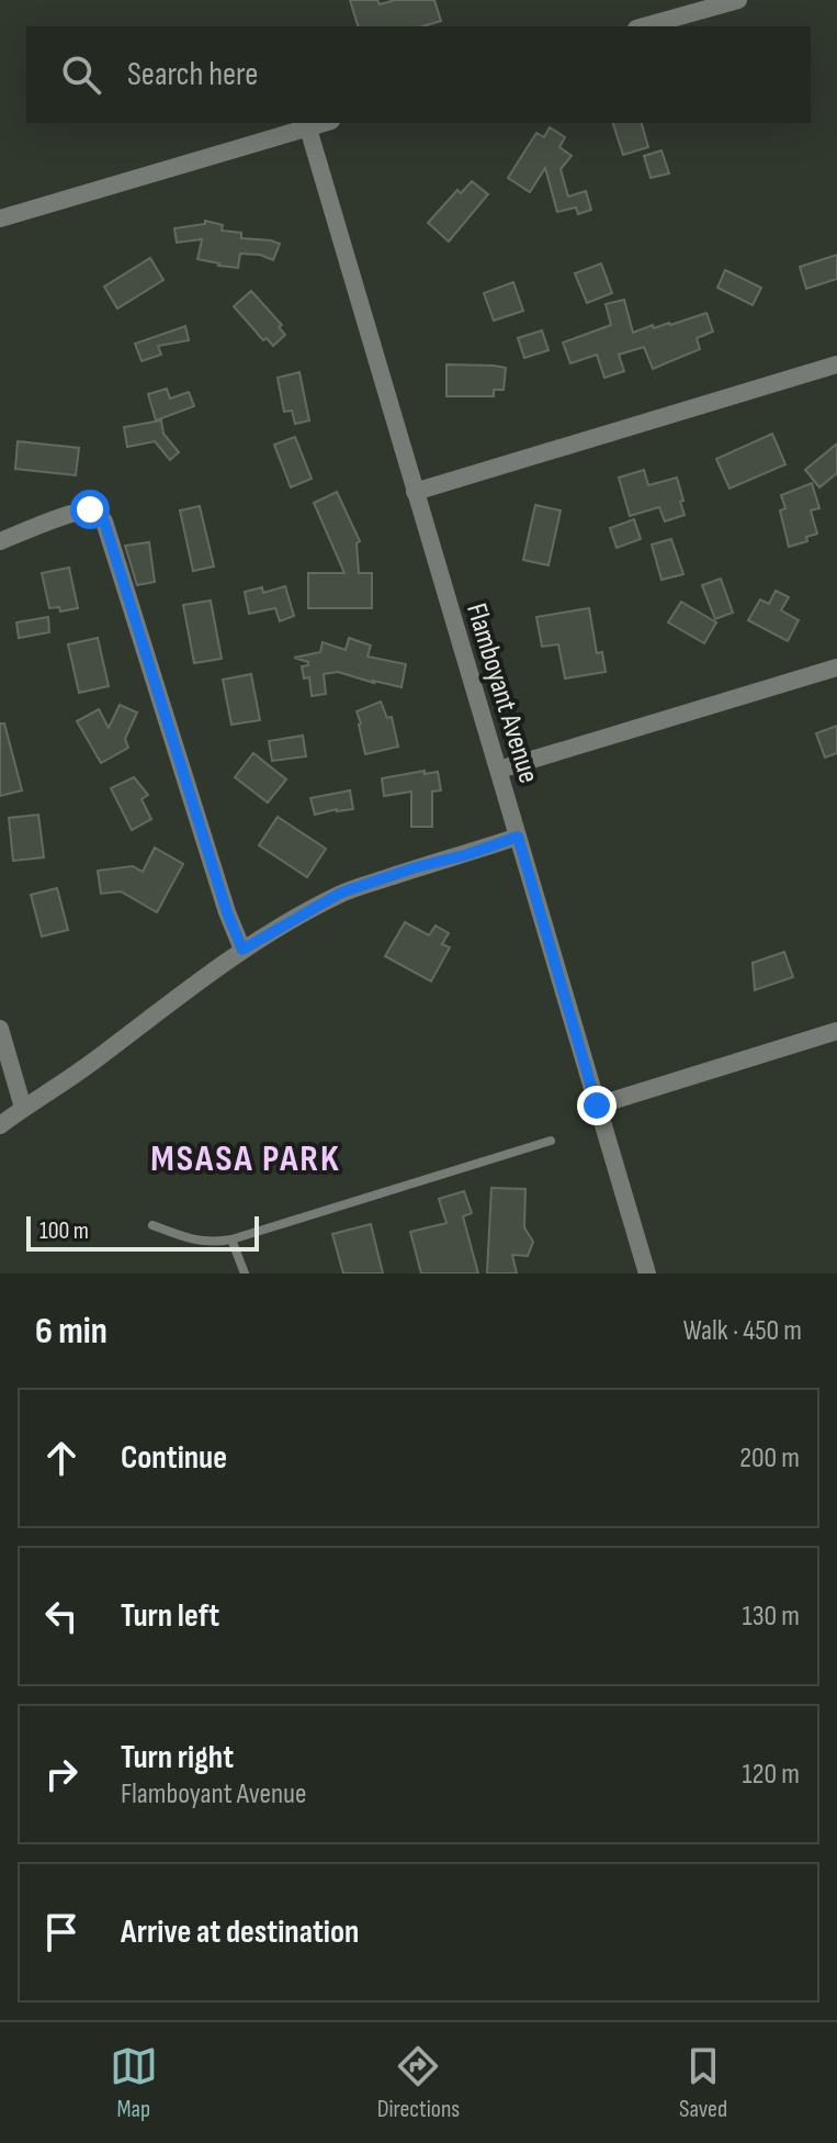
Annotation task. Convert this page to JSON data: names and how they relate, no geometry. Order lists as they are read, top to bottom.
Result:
{
  "streets": {
    "street": ["Flamboyant Avenue"]
  },
  "districts": ["MSASA PARK"],
  "scale_bar": "100 m",
  "page": {
    "search": "Search here",
    "scale": "100 m",
    "heading": ["6 min", "Walk · 450 m"],
    "list": [
      ["Continue", "200 m"],
      ["Turn left", "130 m"],
      ["Turn right", "Flamboyant Avenue", "120 m"],
      "Arrive at destination"
    ],
    "nav": ["Map", "Directions", "Saved"]
  }
}
